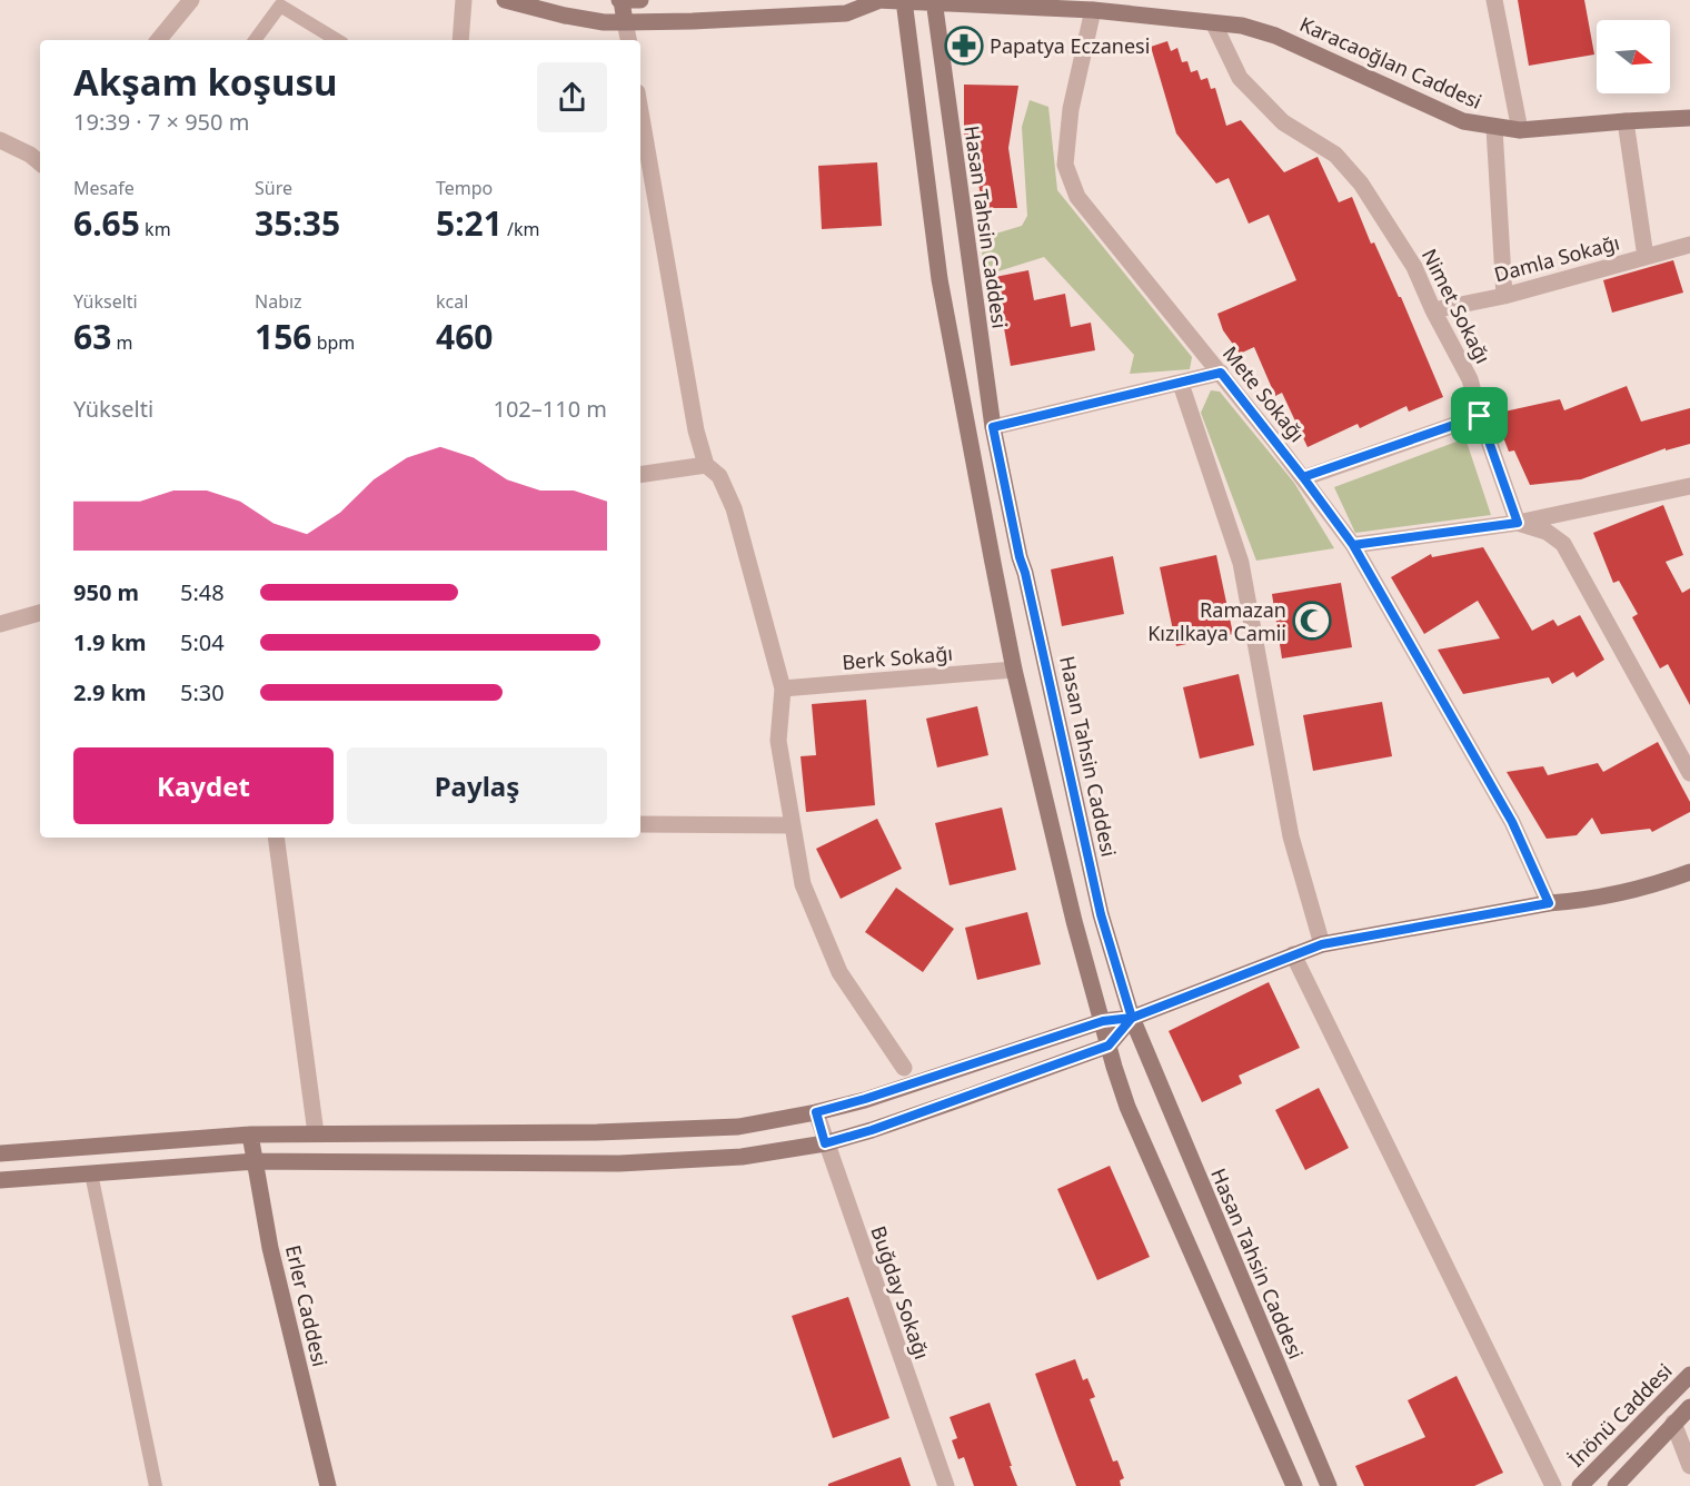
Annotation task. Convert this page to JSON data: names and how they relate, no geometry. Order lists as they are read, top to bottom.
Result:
{
  "streets": {
    "main road": [
      "Karacaoğlan Caddesi",
      "Hasan Tahsin Caddesi",
      "Erler Caddesi",
      "İnönü Caddesi"
    ],
    "street": [
      "Damla Sokağı",
      "Nimet Sokağı",
      "Mete Sokağı",
      "Berk Sokağı",
      "Buğday Sokağı"
    ]
  },
  "crossings": [
    ["Karacaoğlan Caddesi", "Hasan Tahsin Caddesi"],
    ["Karacaoğlan Caddesi", "Nimet Sokağı"],
    ["Karacaoğlan Caddesi", "Mete Sokağı"],
    ["Damla Sokağı", "Nimet Sokağı"]
  ],
  "places": {
    "pharmacy": ["Papatya Eczanesi"],
    "mosque": ["Ramazan Kızılkaya Camii"]
  },
  "north": "right",
  "page": {
    "heading": ["Akşam koşusu", "19:39 · 7 × 950 m"],
    "stats": [
      ["Mesafe", "6.65 km"],
      ["Süre", "35:35"],
      ["Tempo", "5:21 /km"],
      ["Yükselti", "63 m"],
      ["Nabız", "156 bpm"],
      ["kcal", "460"]
    ],
    "chart": ["Yükselti", "102–110 m"],
    "list": [
      {
        "name": "950 m",
        "note": "5:48"
      },
      {
        "name": "1.9 km",
        "note": "5:04"
      },
      {
        "name": "2.9 km",
        "note": "5:30"
      }
    ],
    "buttons": ["Kaydet", "Paylaş"]
  }
}
